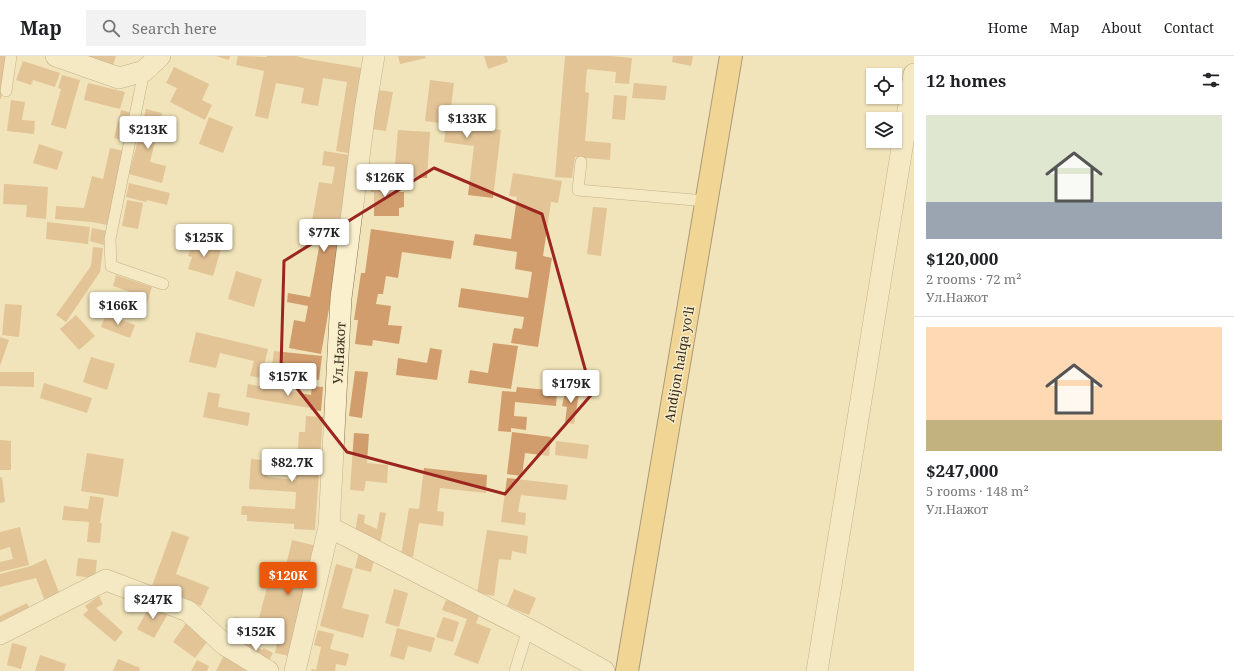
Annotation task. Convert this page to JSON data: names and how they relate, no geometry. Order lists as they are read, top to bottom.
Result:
{
  "streets": {
    "highway": ["Andijon halqa yo‘li"],
    "street": ["Ул.Нажот"]
  },
  "page": {
    "header": "Map",
    "search": "Search here",
    "nav": [
      "Home",
      "Map",
      "About",
      "Contact"
    ],
    "heading": "12 homes",
    "list": [
      {
        "name": "$120,000",
        "note": "2 rooms · 72 m² · Ул.Нажот"
      },
      {
        "name": "$247,000",
        "note": "5 rooms · 148 m² · Ул.Нажот"
      }
    ],
    "price": [
      "$133K",
      "$213K",
      "$126K",
      "$77K",
      "$125K",
      "$166K",
      "$157K",
      "$179K",
      "$82.7K",
      "$120K",
      "$247K",
      "$152K"
    ]
  }
}
